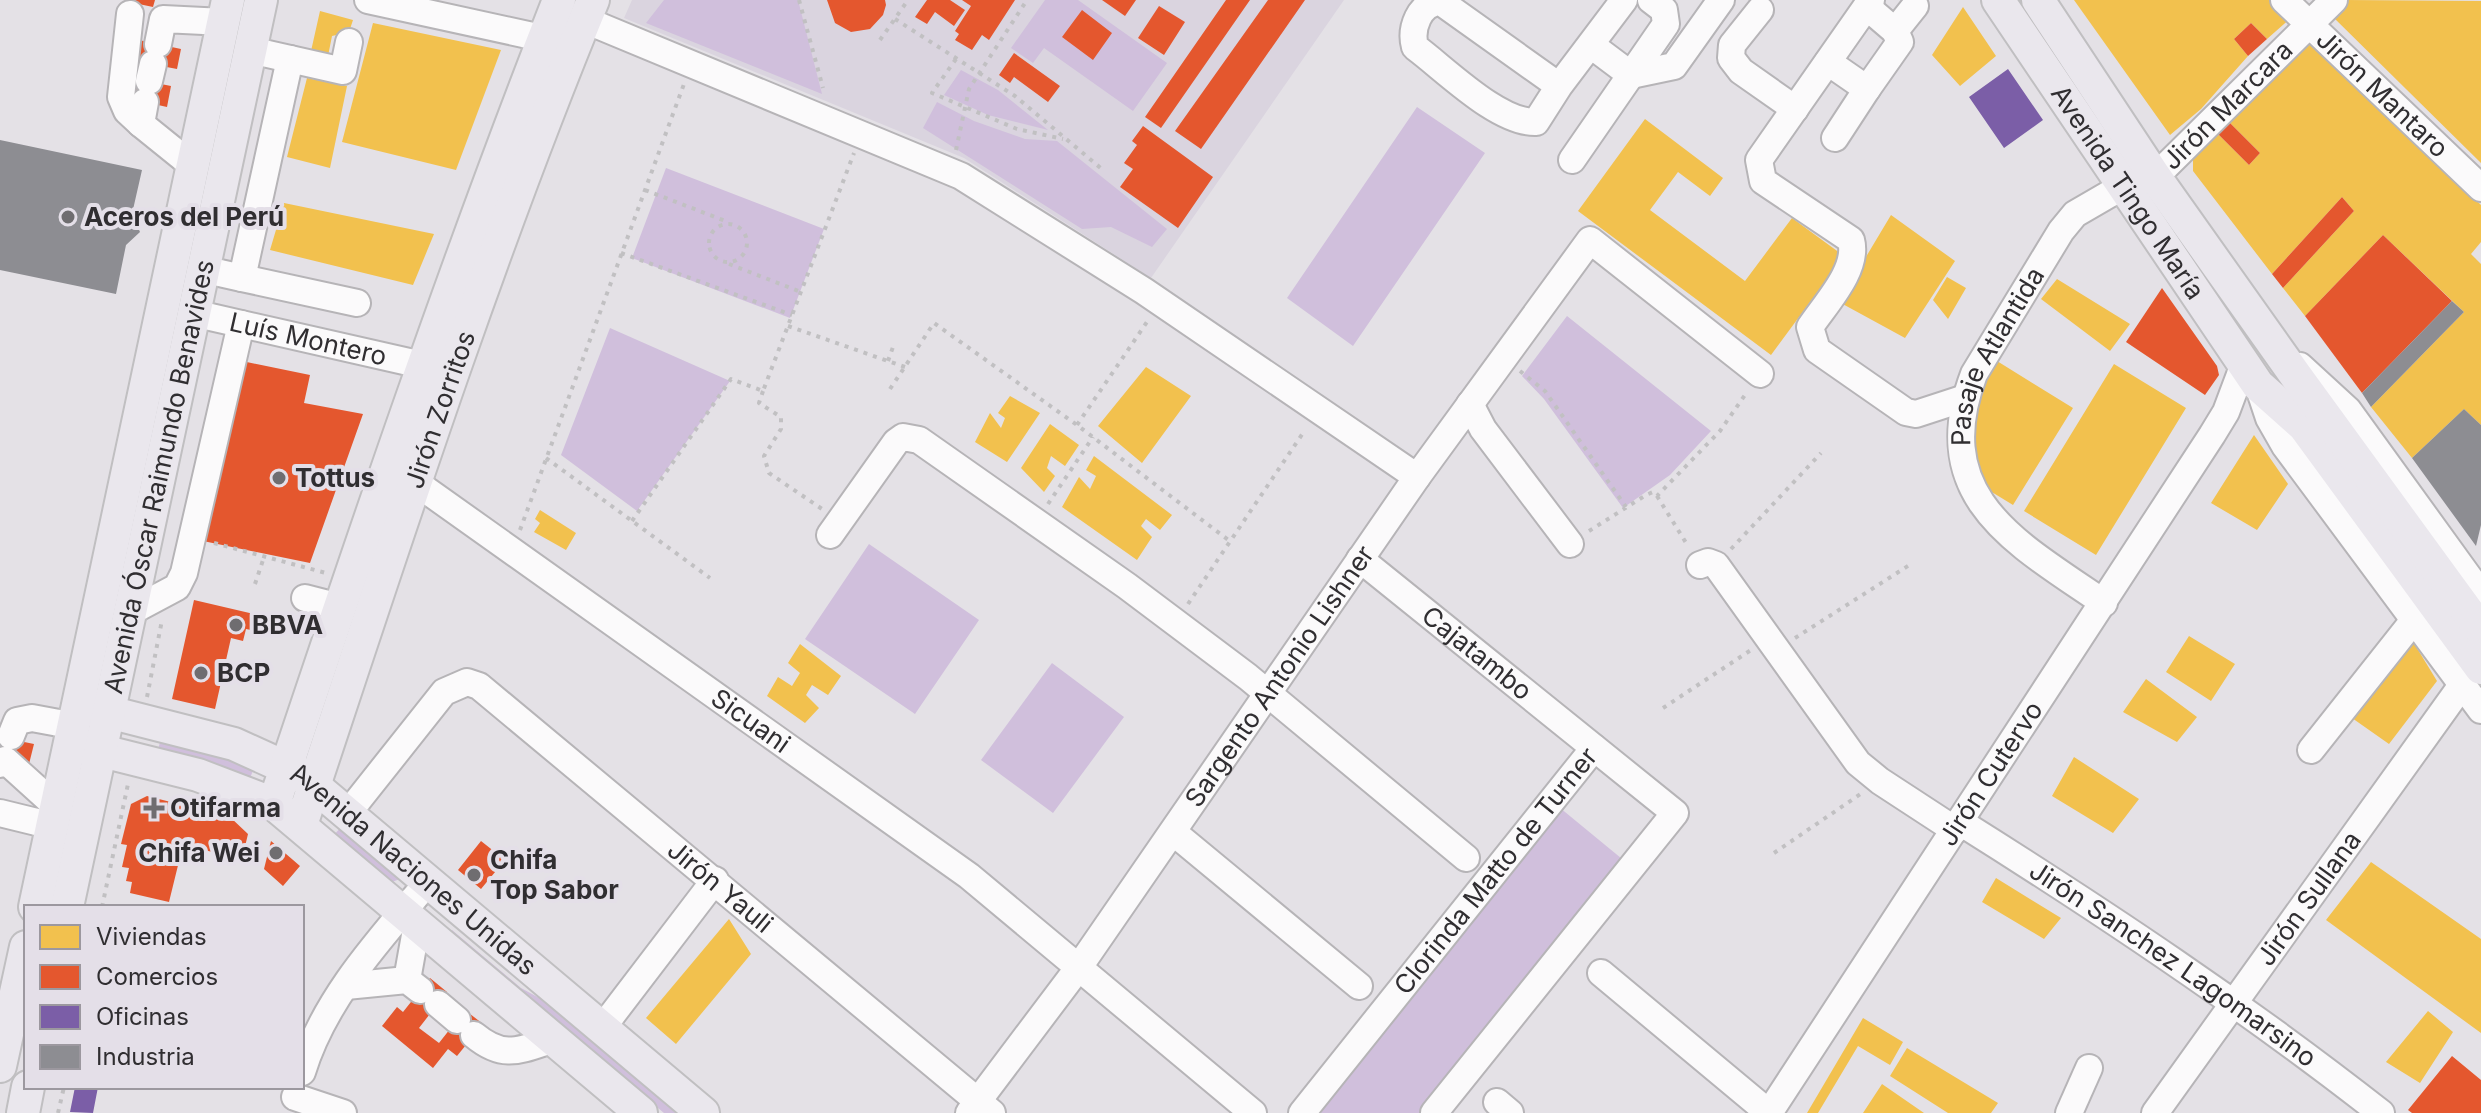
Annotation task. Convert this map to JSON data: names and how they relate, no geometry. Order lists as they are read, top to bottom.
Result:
{
  "streets": {
    "main road": [
      "Avenida Tingo María",
      "Jirón Zorritos",
      "Avenida Óscar Raimundo Benavides",
      "Avenida Naciones Unidas"
    ],
    "street": [
      "Jirón Mantaro",
      "Jirón Marcara",
      "Luís Montero",
      "Pasaje Atlantida",
      "Cajatambo",
      "Sargento Antonio Lishner",
      "Sicuani",
      "Jirón Cutervo",
      "Clorinda Matto de Turner",
      "Jirón Yauli",
      "Jirón Sullana",
      "Jirón Sanchez Lagomarsino"
    ]
  },
  "crossings": [
    ["Jirón Mantaro", "Jirón Marcara"],
    ["Jirón Marcara", "Avenida Tingo María"],
    ["Jirón Marcara", "Pasaje Atlantida"],
    ["Avenida Tingo María", "Pasaje Atlantida"],
    ["Avenida Tingo María", "Jirón Cutervo"],
    ["Avenida Tingo María", "Jirón Sullana"],
    ["Luís Montero", "Jirón Zorritos"],
    ["Luís Montero", "Avenida Óscar Raimundo Benavides"],
    ["Pasaje Atlantida", "Jirón Cutervo"],
    ["Jirón Zorritos", "Sicuani"],
    ["Jirón Zorritos", "Avenida Naciones Unidas"],
    ["Avenida Óscar Raimundo Benavides", "Avenida Naciones Unidas"],
    ["Cajatambo", "Sargento Antonio Lishner"],
    ["Cajatambo", "Clorinda Matto de Turner"],
    ["Sargento Antonio Lishner", "Sicuani"],
    ["Sargento Antonio Lishner", "Jirón Yauli"],
    ["Jirón Cutervo", "Jirón Sanchez Lagomarsino"],
    ["Avenida Naciones Unidas", "Jirón Yauli"],
    ["Jirón Sullana", "Jirón Sanchez Lagomarsino"]
  ],
  "places": {
    "other": [
      "Aceros del Perú",
      "Tottus",
      "BBVA",
      "BCP",
      "Chifa Wei",
      "Chifa Top Sabor"
    ],
    "health": ["Otifarma"]
  },
  "legend": [
    "Viviendas",
    "Comercios",
    "Oficinas",
    "Industria"
  ]
}
